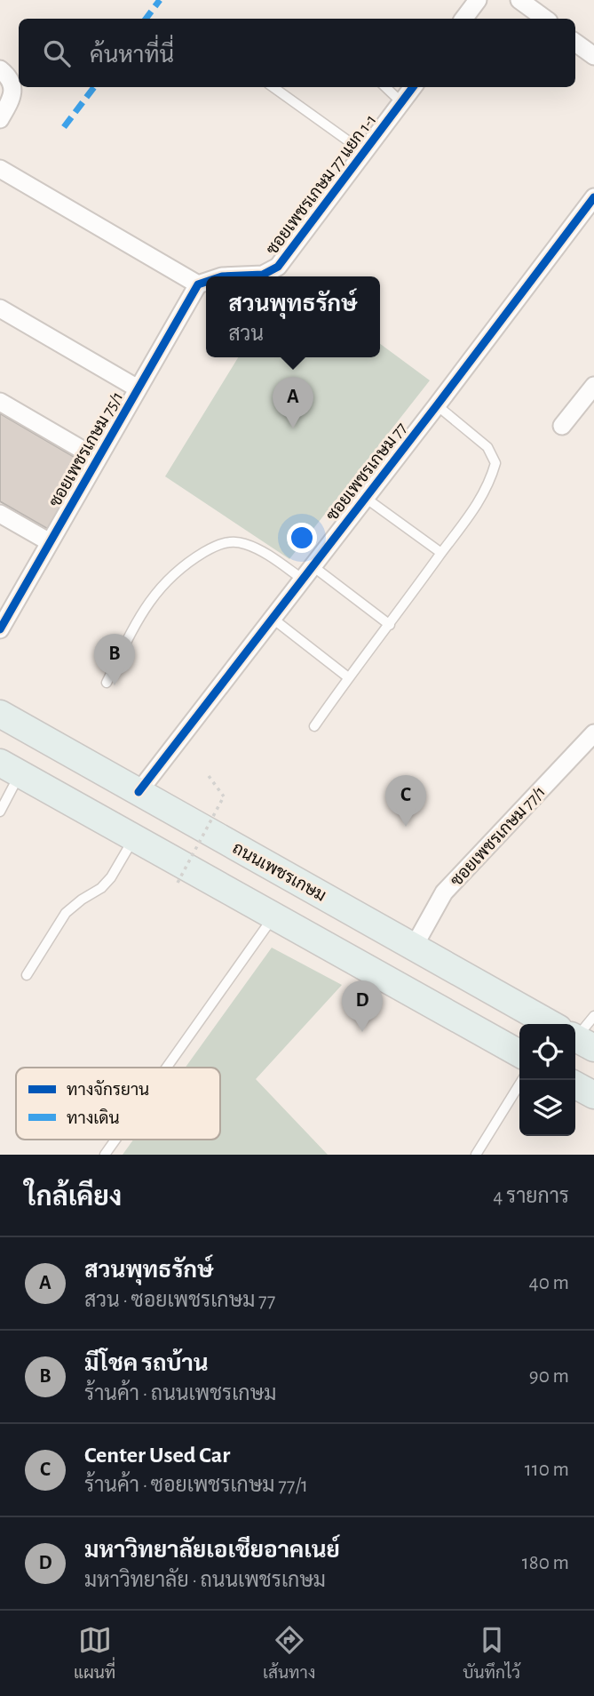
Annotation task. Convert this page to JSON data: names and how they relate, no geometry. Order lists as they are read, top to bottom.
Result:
{
  "streets": {
    "main road": ["ถนนเพชรเกษม"],
    "street": [
      "ซอยเพชรเกษม 77 แยก 1-1",
      "ซอยเพชรเกษม 75/1",
      "ซอยเพชรเกษม 77",
      "ซอยเพชรเกษม 77/1"
    ]
  },
  "crossings": [
    ["ซอยเพชรเกษม 77 แยก 1-1", "ซอยเพชรเกษม 75/1"],
    ["ซอยเพชรเกษม 77", "ถนนเพชรเกษม"],
    ["ซอยเพชรเกษม 77/1", "ถนนเพชรเกษม"]
  ],
  "legend": ["ทางจักรยาน", "ทางเดิน"],
  "page": {
    "search": "ค้นหาที่นี่",
    "popup": ["สวนพุทธรักษ์", "สวน"],
    "pins": [
      "A",
      "B",
      "C",
      "D"
    ],
    "heading": ["ใกล้เคียง", "4 รายการ"],
    "list": [
      {
        "mark": "A",
        "name": "สวนพุทธรักษ์",
        "note": "สวน · ซอยเพชรเกษม 77",
        "value": "40 m"
      },
      {
        "mark": "B",
        "name": "มีโชค รถบ้าน",
        "note": "ร้านค้า · ถนนเพชรเกษม",
        "value": "90 m"
      },
      {
        "mark": "C",
        "name": "Center Used Car",
        "note": "ร้านค้า · ซอยเพชรเกษม 77/1",
        "value": "110 m"
      },
      {
        "mark": "D",
        "name": "มหาวิทยาลัยเอเชียอาคเนย์",
        "note": "มหาวิทยาลัย · ถนนเพชรเกษม",
        "value": "180 m"
      }
    ],
    "nav": ["แผนที่", "เส้นทาง", "บันทึกไว้"]
  }
}
